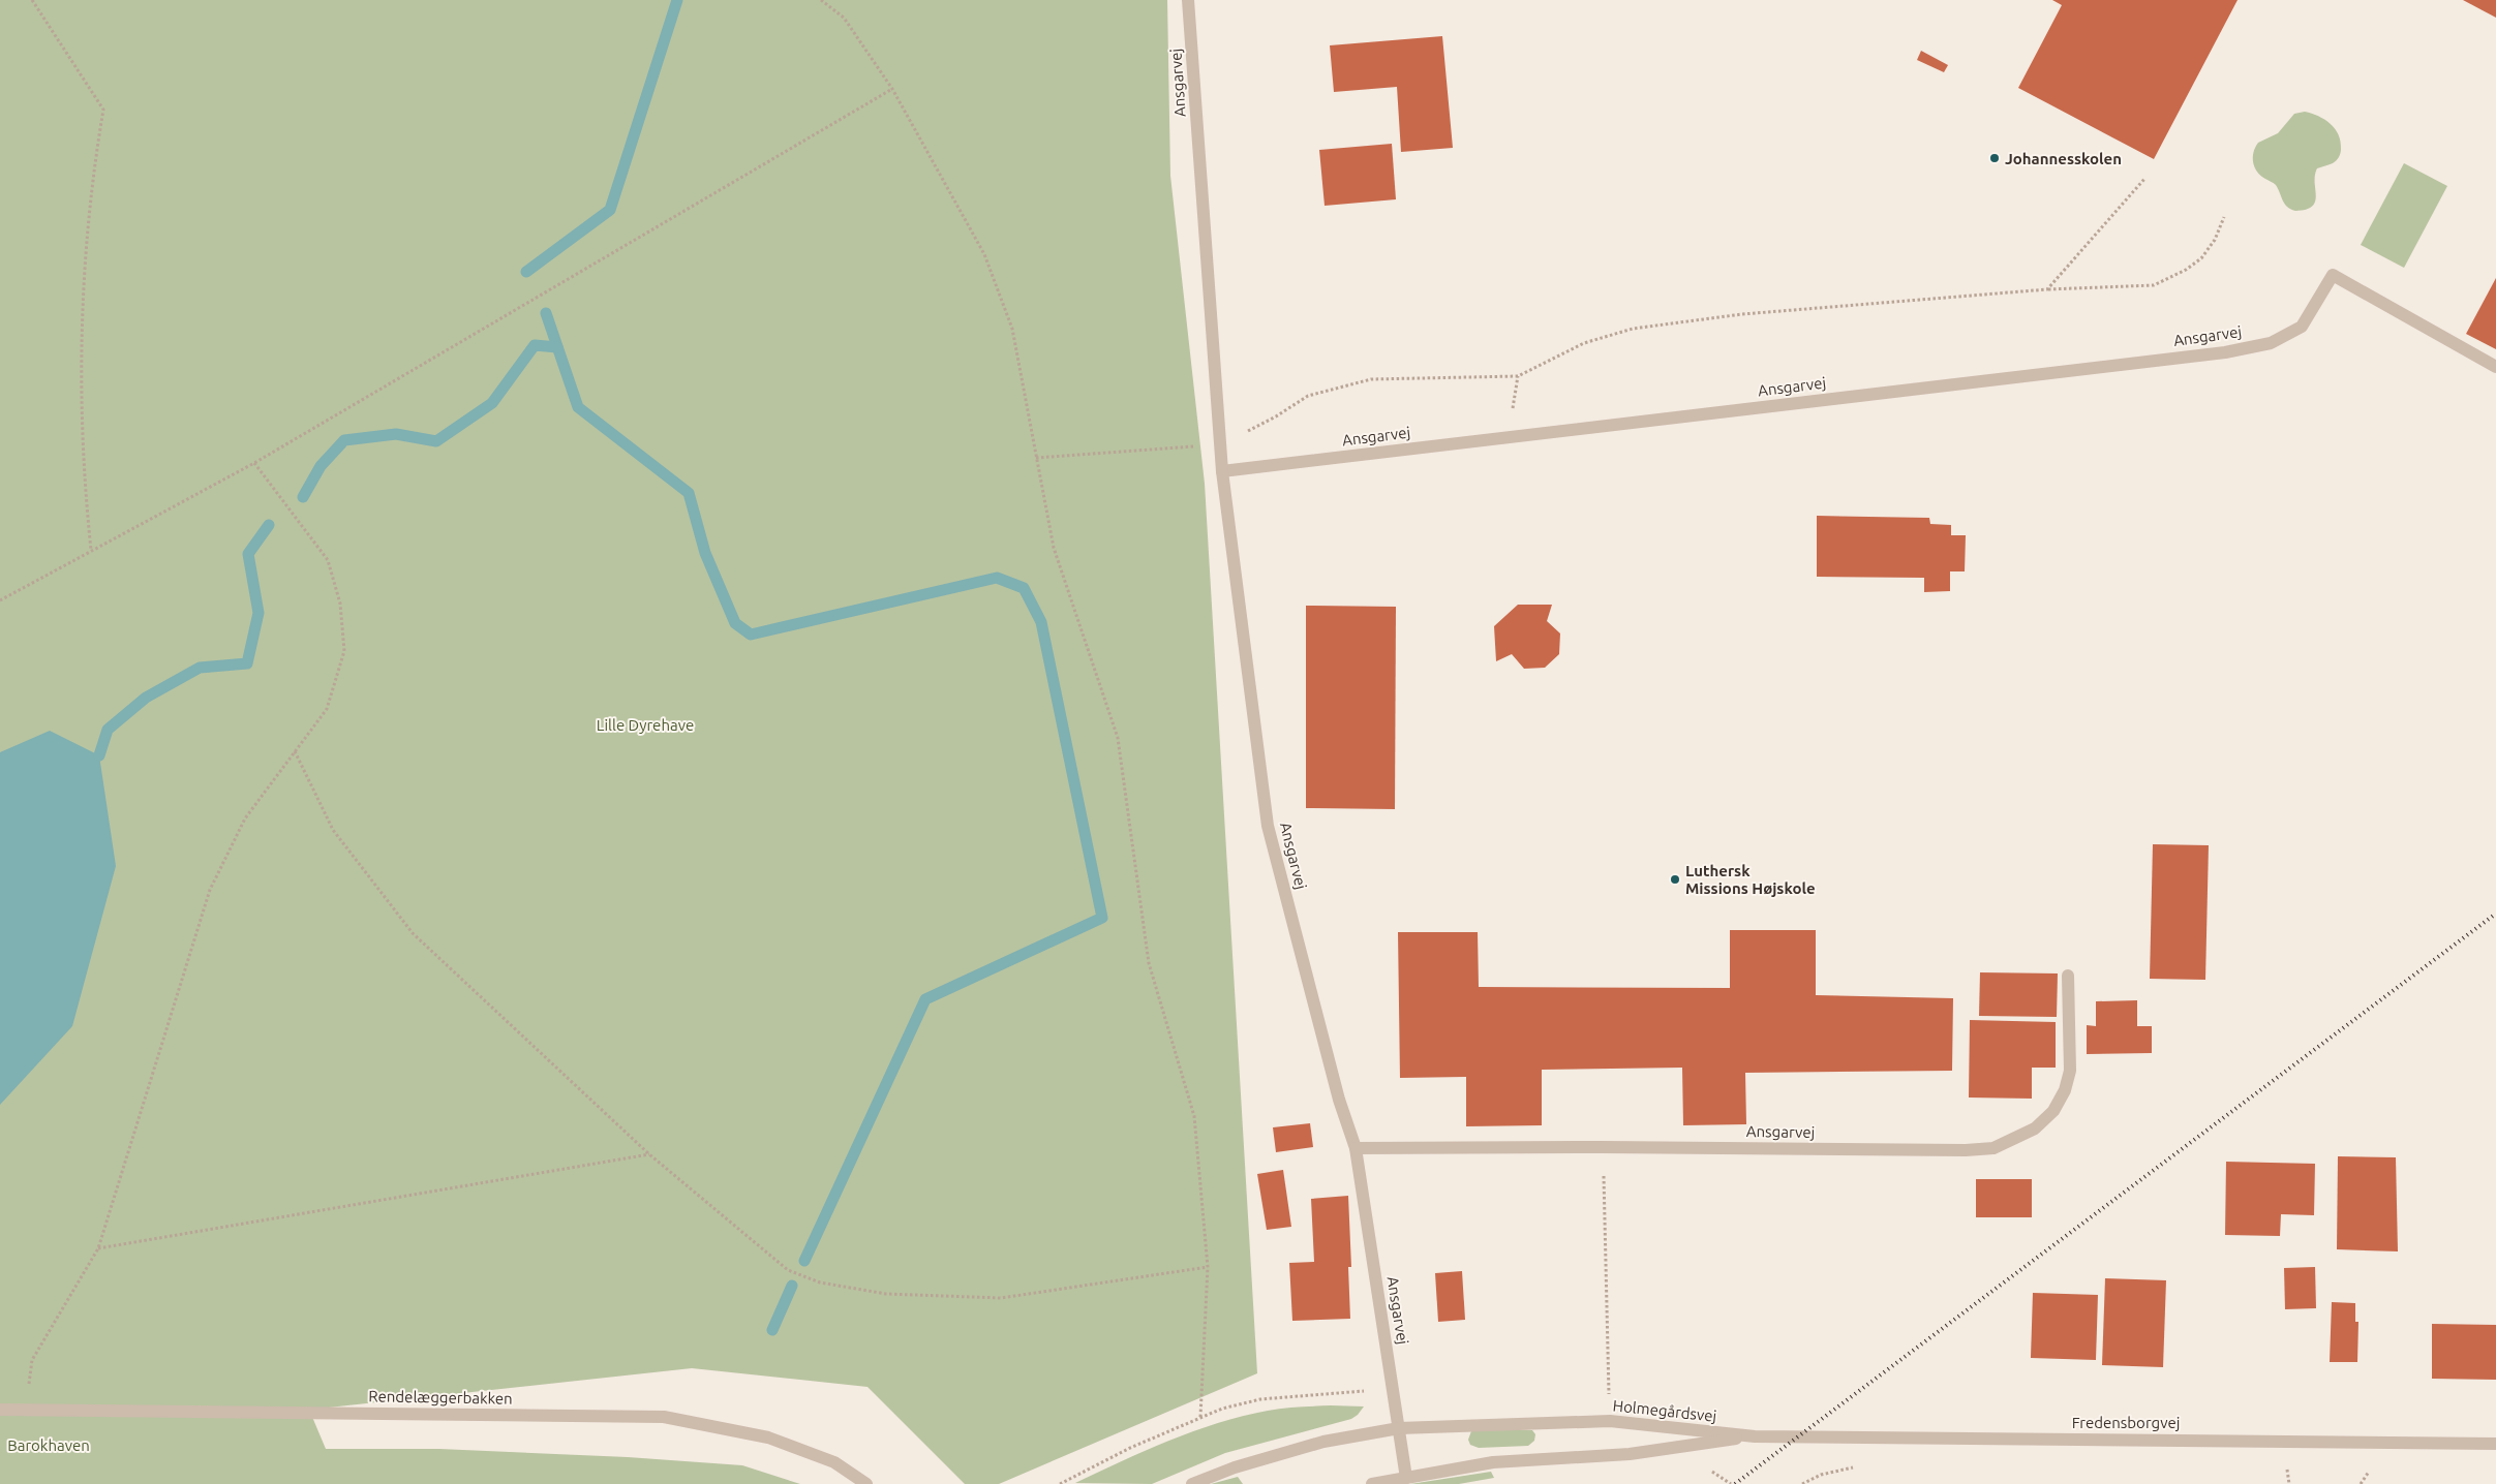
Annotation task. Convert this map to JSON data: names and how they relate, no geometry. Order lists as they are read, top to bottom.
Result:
{
  "streets": {
    "street": [
      "Ansgarvej",
      "Rendelæggerbakken",
      "Holmegårdsvej",
      "Fredensborgvej"
    ]
  },
  "crossings": [
    ["Ansgarvej", "Holmegårdsvej"],
    ["Holmegårdsvej", "Fredensborgvej"]
  ],
  "parks": ["Lille Dyrehave", "Barokhaven"],
  "places": ["Johannesskolen", "Luthersk Missions Højskole"]
}
